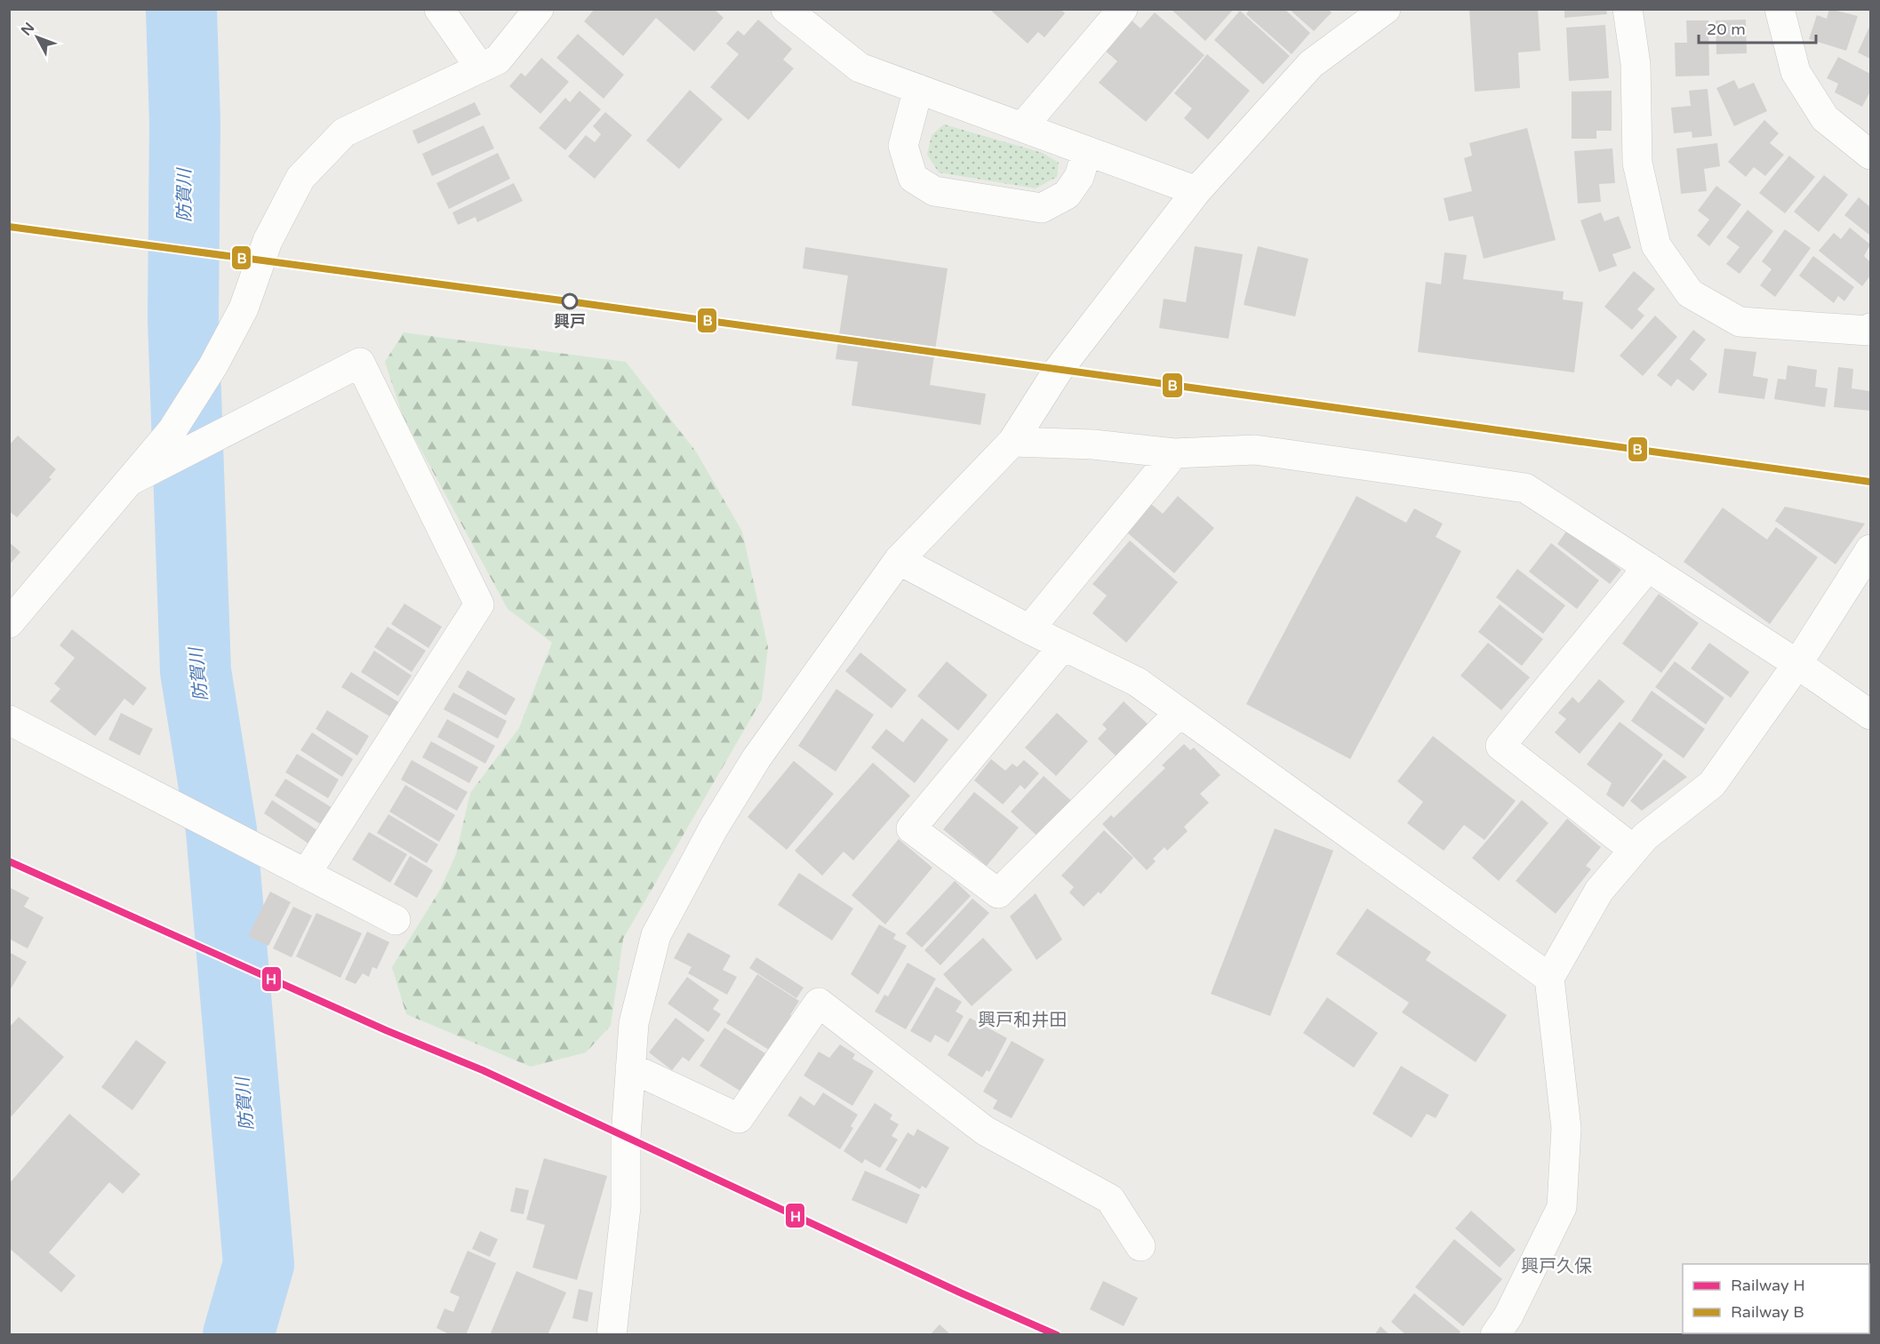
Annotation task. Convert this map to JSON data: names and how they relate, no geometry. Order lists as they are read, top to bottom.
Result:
{
  "districts": ["興戸和井田", "興戸久保"],
  "water": ["防賀川"],
  "places": ["興戸"],
  "lines": ["rail line B", "rail line H"],
  "legend": ["Railway H", "Railway B"],
  "scale_bar": "20 m",
  "north": "top left"
}
